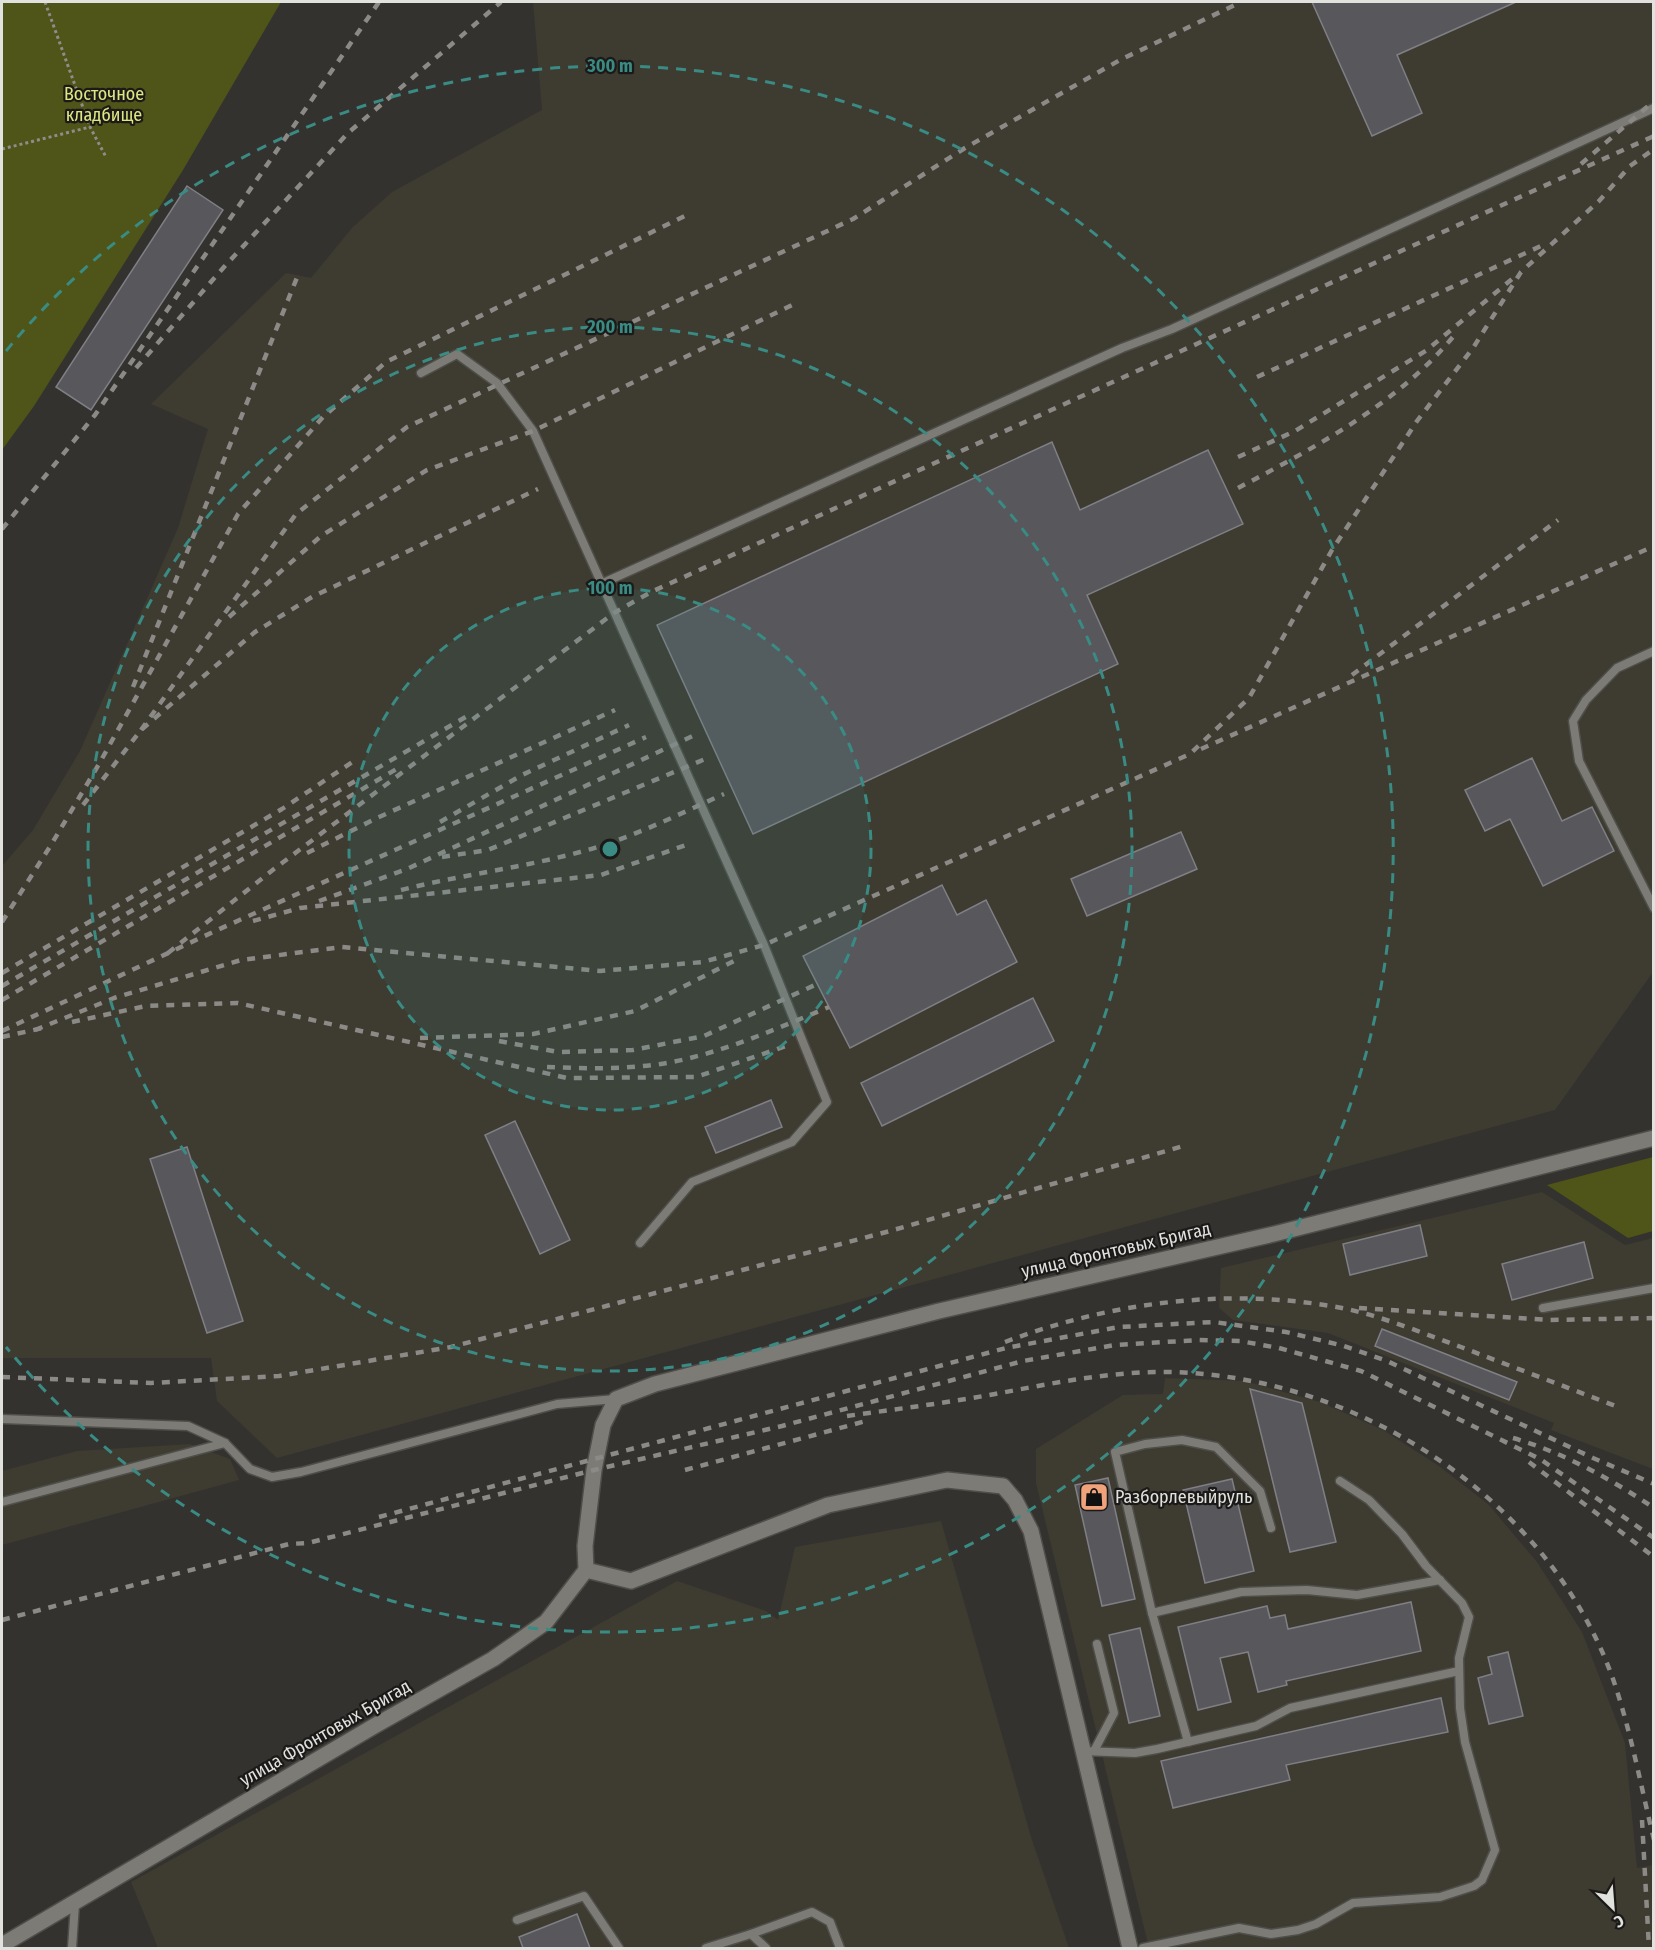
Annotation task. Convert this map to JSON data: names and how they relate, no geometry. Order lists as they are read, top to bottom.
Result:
{
  "streets": {
    "main road": ["улица Фронтовых Бригад"]
  },
  "parks": ["Восточное кладбище"],
  "places": {
    "shop": ["Разборлевыйруль"]
  },
  "north": "bottom right",
  "rings": ["300 m", "200 m", "100 m"]
}
